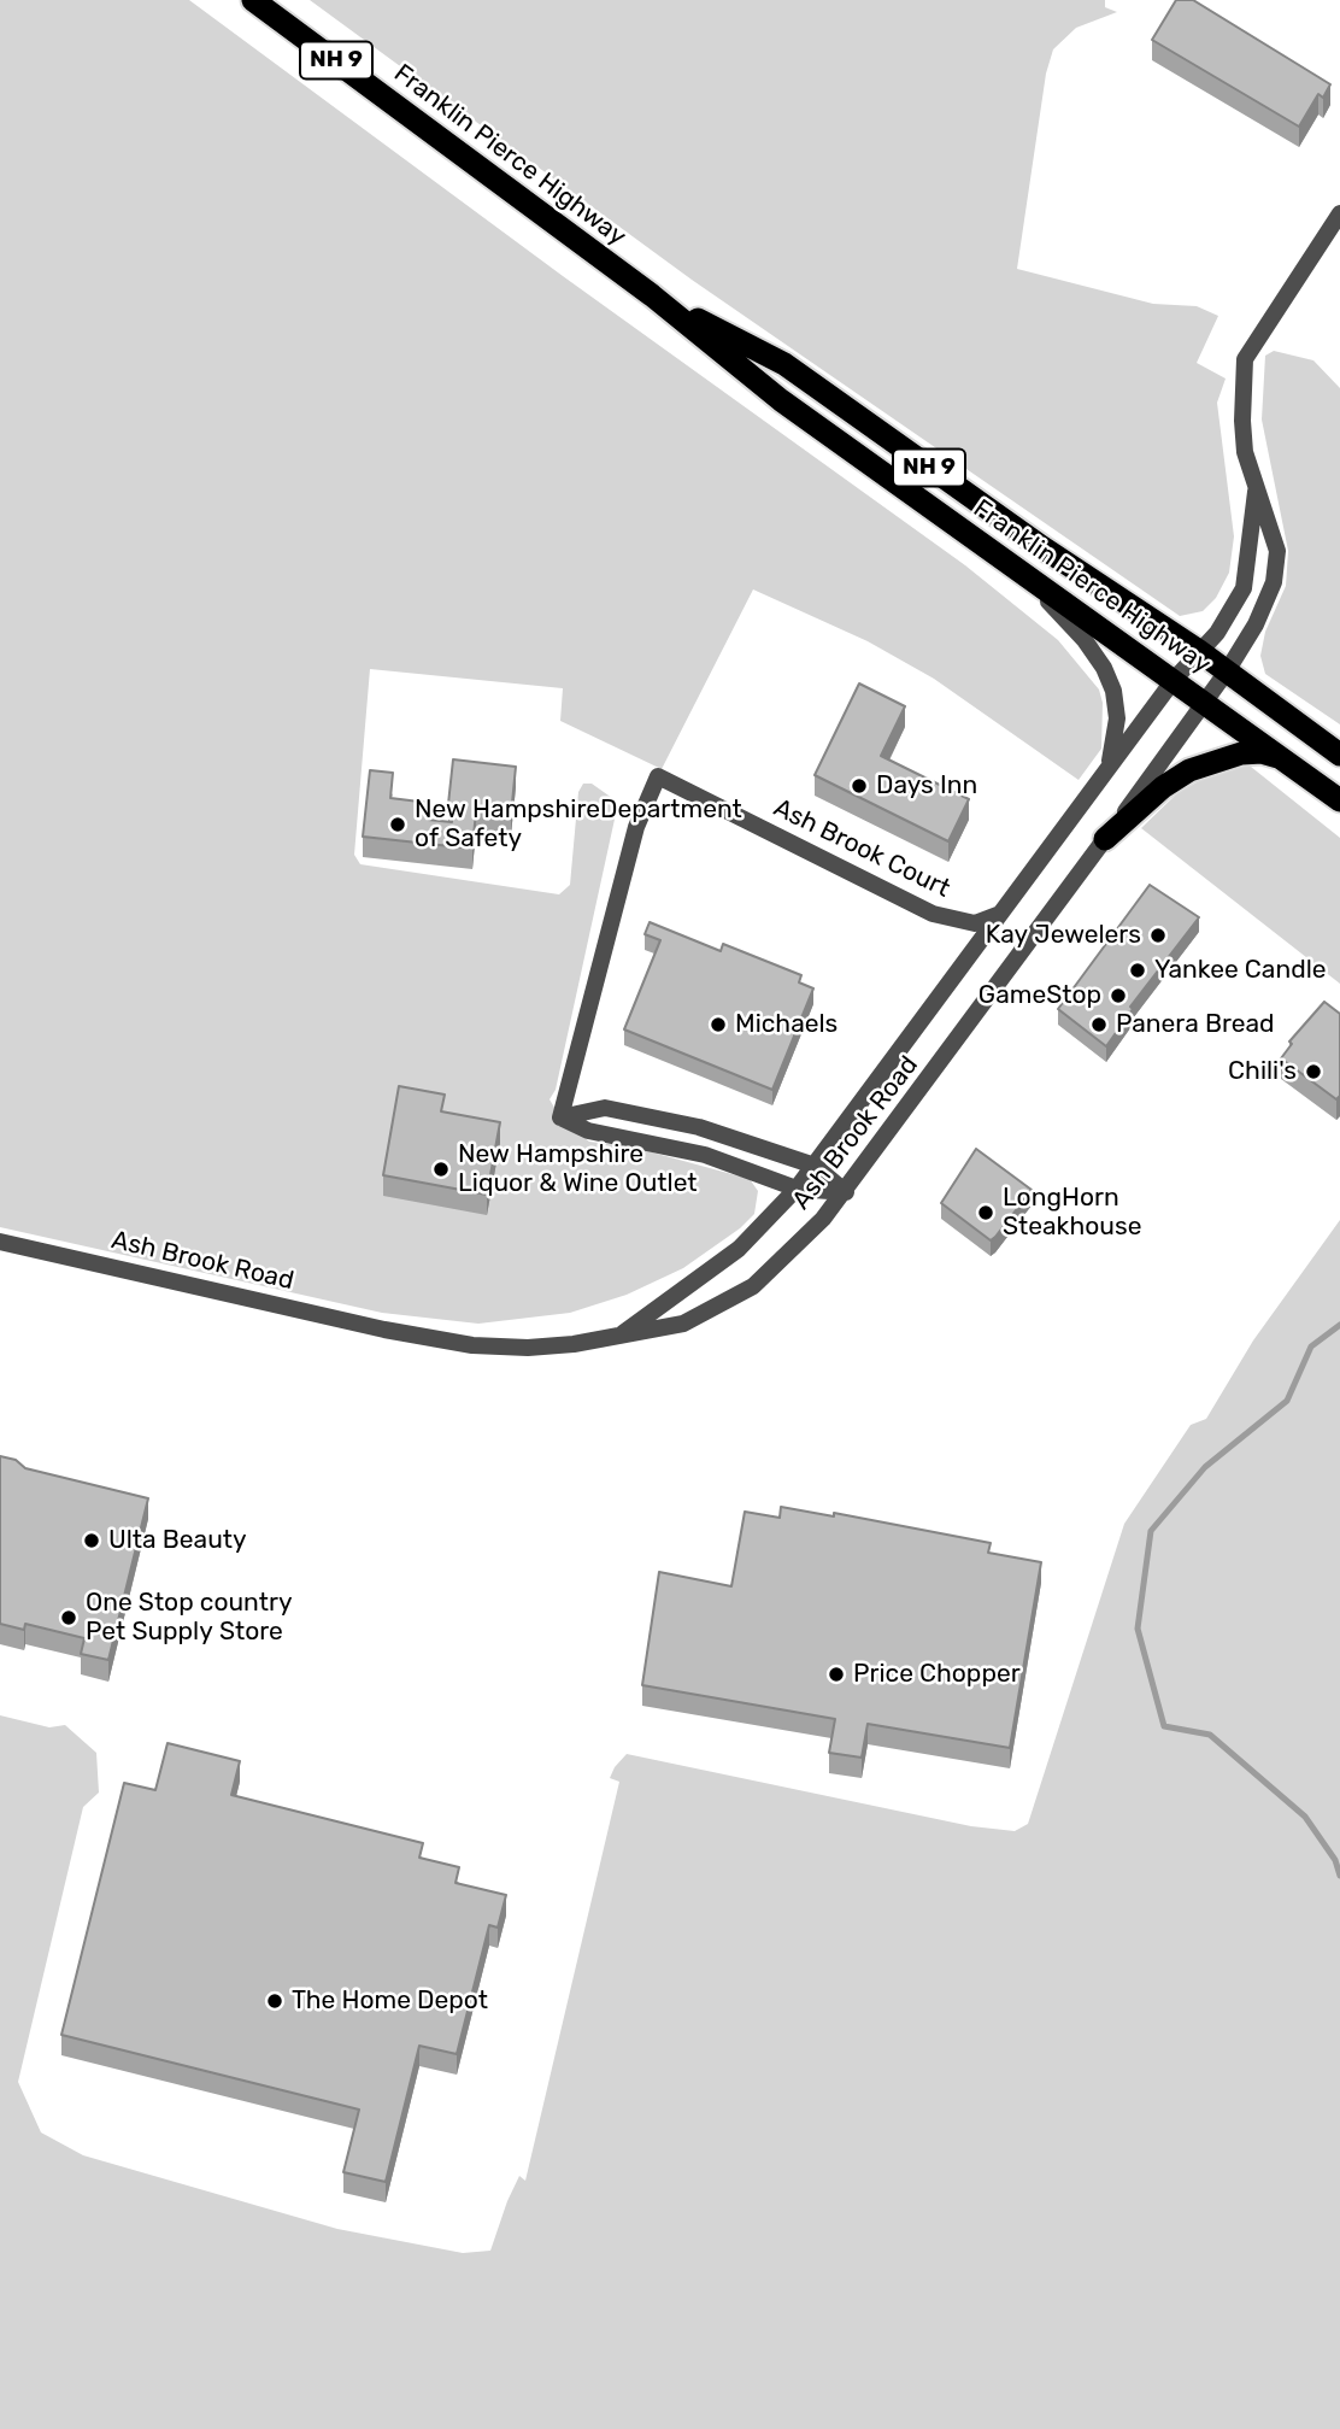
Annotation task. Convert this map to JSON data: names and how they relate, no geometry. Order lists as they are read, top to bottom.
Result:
{
  "streets": {
    "highway": ["NH 9", "Franklin Pierce Highway"],
    "street": ["Ash Brook Court", "Ash Brook Road"]
  },
  "crossings": [
    ["Franklin Pierce Highway", "Ash Brook Road"]
  ],
  "places": [
    "Days Inn",
    "New HampshireDepartment of Safety",
    "Kay Jewelers",
    "Yankee Candle",
    "GameStop",
    "Michaels",
    "Panera Bread",
    "Chili's",
    "New Hampshire Liquor & Wine Outlet",
    "LongHorn Steakhouse",
    "Ulta Beauty",
    "One Stop country Pet Supply Store",
    "Price Chopper",
    "The Home Depot"
  ]
}
